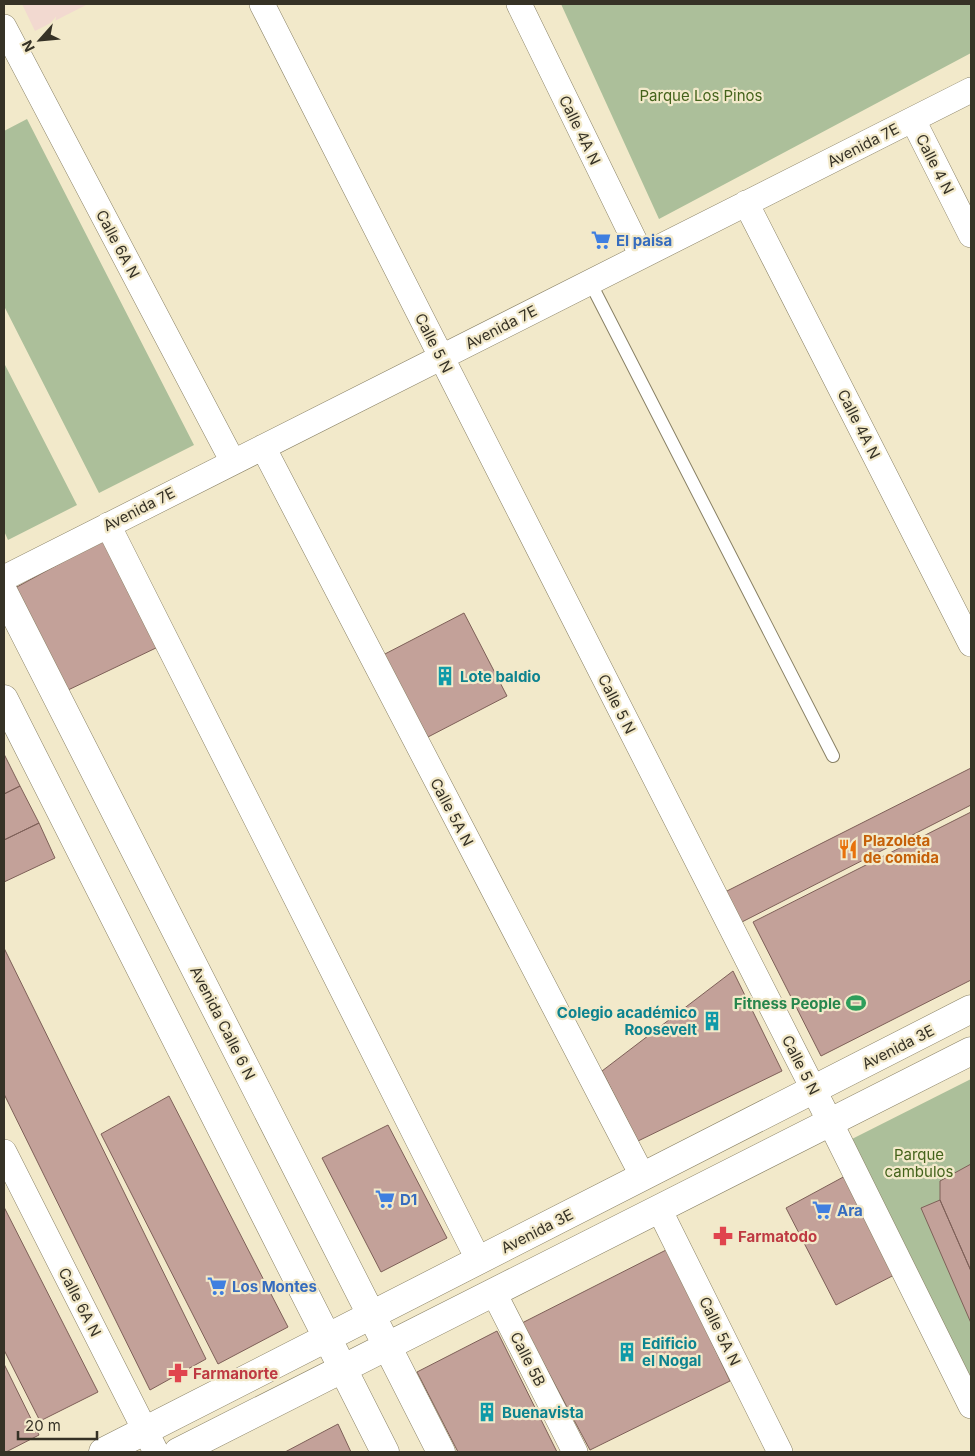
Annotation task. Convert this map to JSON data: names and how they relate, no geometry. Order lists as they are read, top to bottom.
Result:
{
  "streets": {
    "street": [
      "Calle 4A N",
      "Avenida 7E",
      "Calle 4 N",
      "Calle 6A N",
      "Calle 5 N",
      "Calle 5A N",
      "Avenida Calle 6 N",
      "Avenida 3E",
      "Calle 5B"
    ]
  },
  "crossings": [
    ["Calle 4A N", "Avenida 7E"],
    ["Avenida 7E", "Calle 4 N"],
    ["Avenida 7E", "Calle 6A N"],
    ["Avenida 7E", "Calle 5 N"],
    ["Avenida 7E", "Calle 5A N"],
    ["Calle 6A N", "Avenida 3E"],
    ["Calle 5 N", "Avenida 3E"],
    ["Calle 5A N", "Avenida 3E"],
    ["Avenida Calle 6 N", "Avenida 3E"]
  ],
  "parks": ["Parque Los Pinos", "Parque cambulos"],
  "places": {
    "supermarket": [
      "El paisa",
      "D1",
      "Ara",
      "Los Montes"
    ],
    "building": [
      "Lote baldio",
      "Colegio académico Roosevelt",
      "Edificio el Nogal",
      "Buenavista"
    ],
    "restaurant": ["Plazoleta de comida"],
    "sports": ["Fitness People"],
    "pharmacy": ["Farmatodo", "Farmanorte"]
  },
  "scale_bar": "20 m",
  "north": "bottom left"
}
